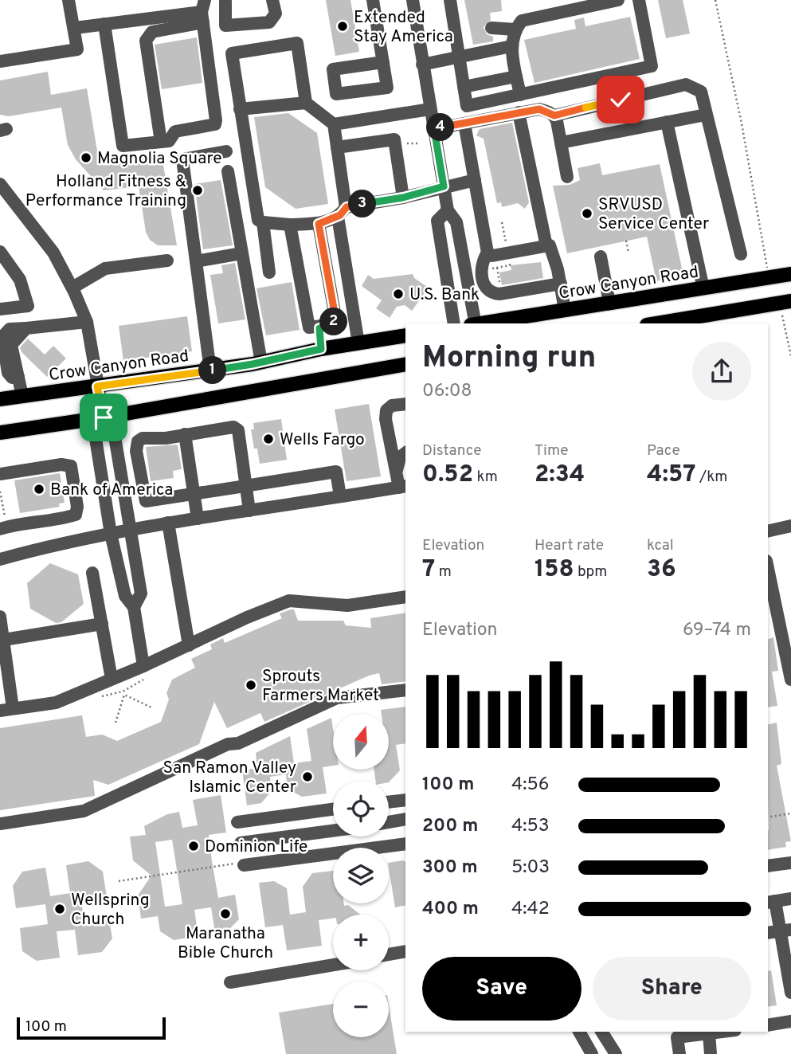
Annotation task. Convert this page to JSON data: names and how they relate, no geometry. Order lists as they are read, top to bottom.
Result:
{
  "streets": {
    "main road": ["Crow Canyon Road"]
  },
  "places": [
    "Extended Stay America",
    "Magnolia Square",
    "Holland Fitness & Performance Training",
    "SRVUSD Service Center",
    "U.S. Bank",
    "Wells Fargo",
    "Bank of America",
    "Sprouts Farmers Market",
    "San Ramon Valley Islamic Center",
    "Dominion Life",
    "Wellspring Church",
    "Maranatha Bible Church"
  ],
  "scale_bar": "100 m",
  "north": "top",
  "page": {
    "pins": [
      "4",
      "3",
      "2",
      "1"
    ],
    "heading": ["Morning run", "06:08"],
    "stats": [
      ["Distance", "0.52 km"],
      ["Time", "2:34"],
      ["Pace", "4:57 /km"],
      ["Elevation", "7 m"],
      ["Heart rate", "158 bpm"],
      ["kcal", "36"]
    ],
    "chart": ["Elevation", "69–74 m"],
    "map_buttons": ["+", "−"],
    "list": [
      {
        "name": "100 m",
        "note": "4:56"
      },
      {
        "name": "200 m",
        "note": "4:53"
      },
      {
        "name": "300 m",
        "note": "5:03"
      },
      {
        "name": "400 m",
        "note": "4:42"
      }
    ],
    "buttons": ["Save", "Share"],
    "scale": "100 m"
  }
}
